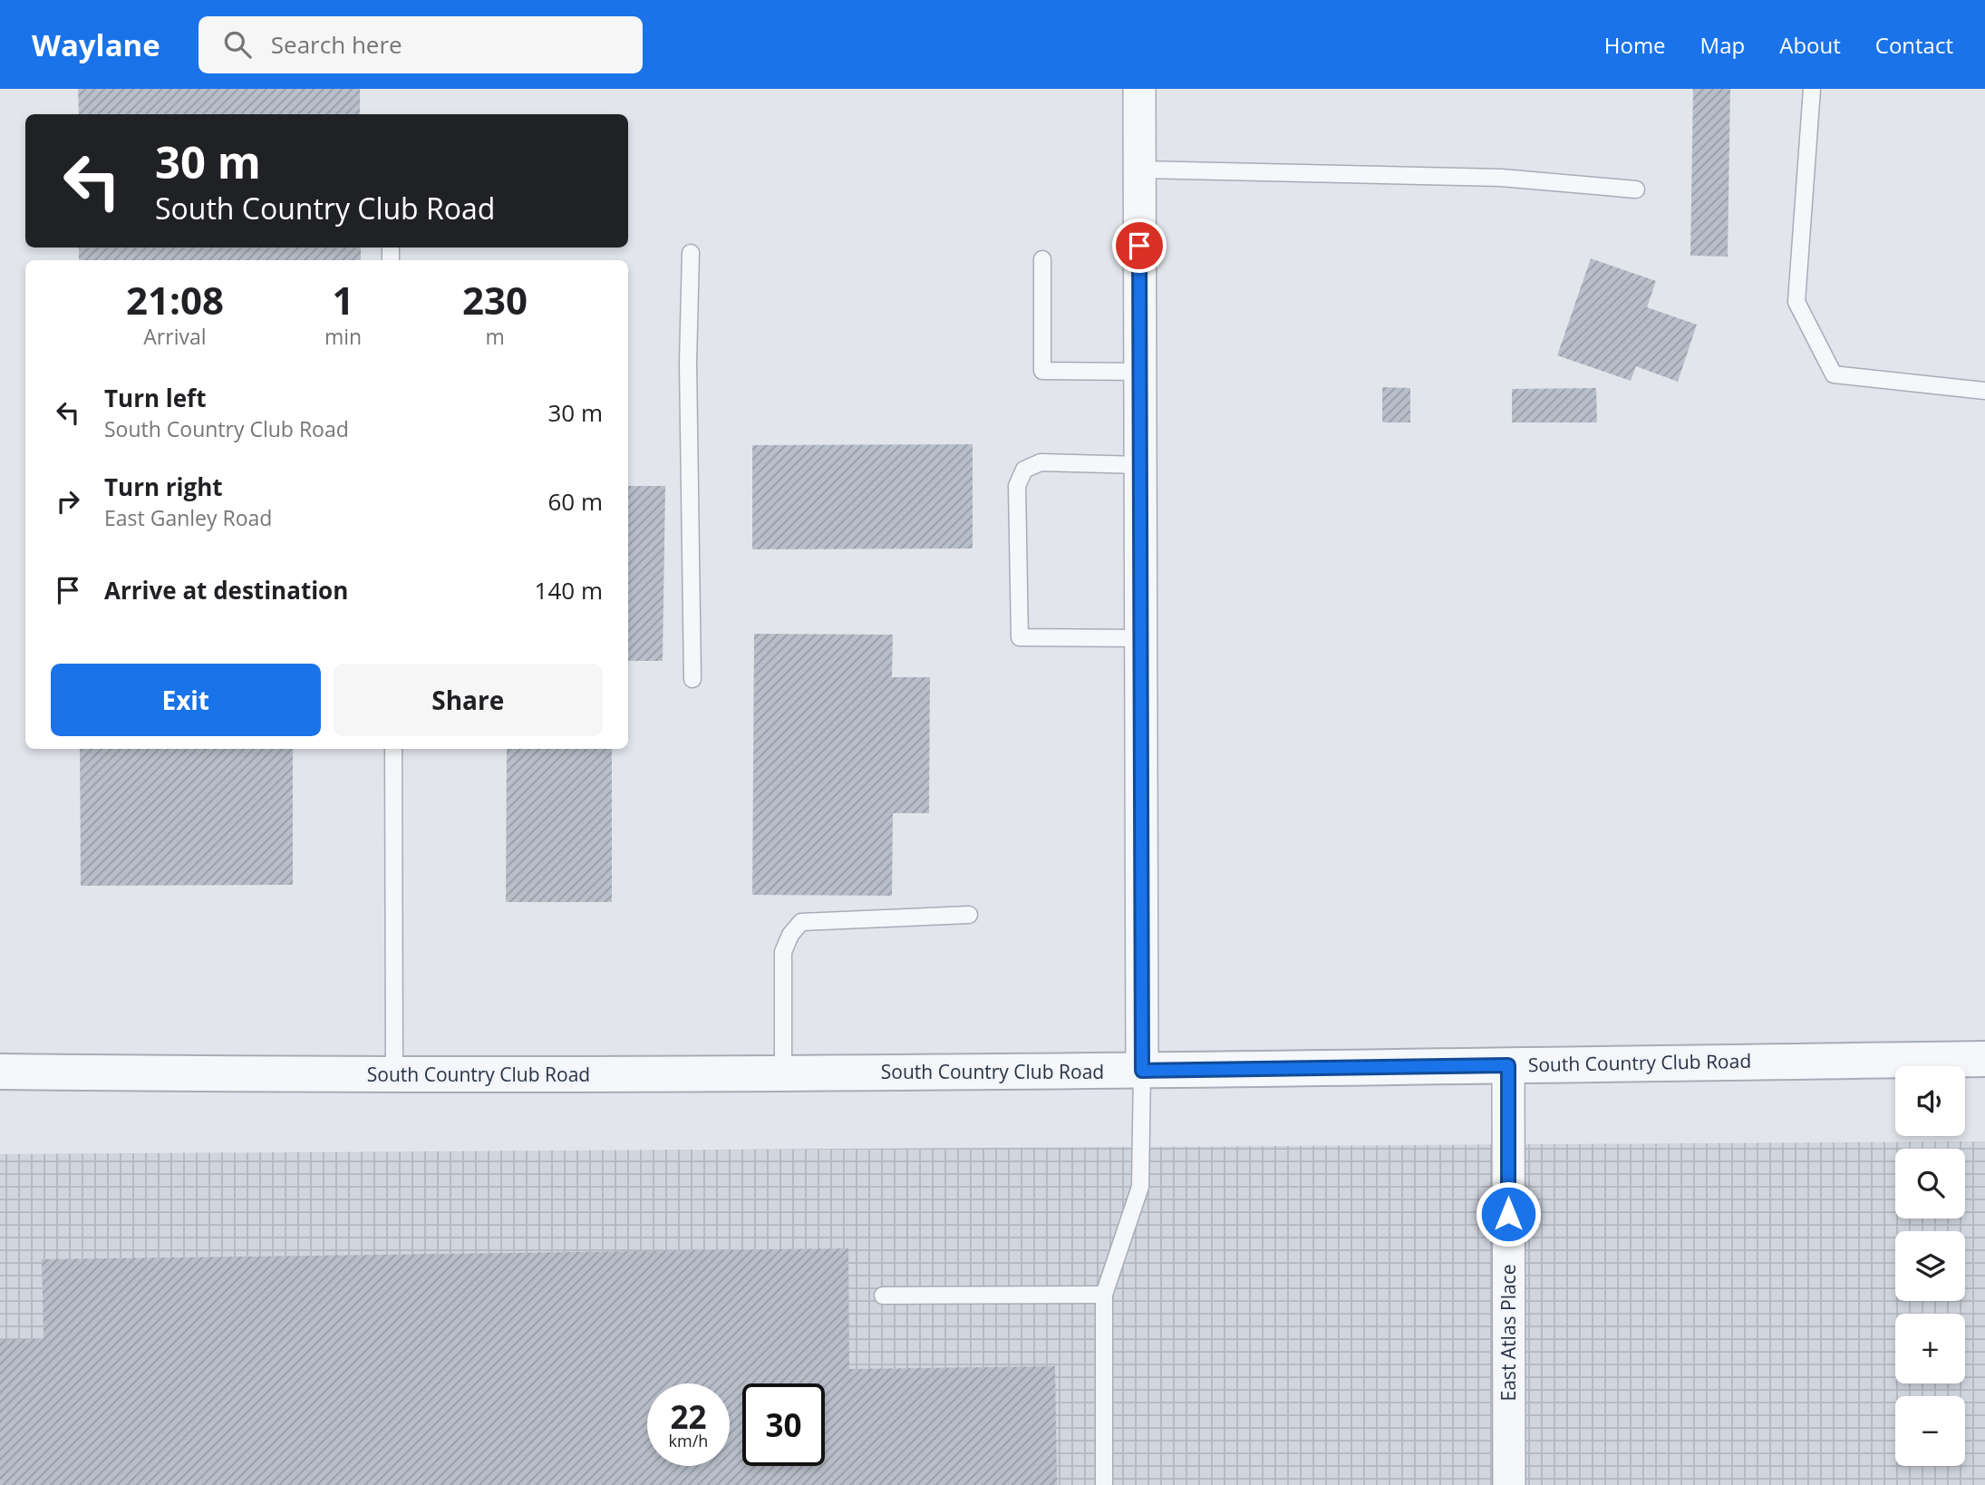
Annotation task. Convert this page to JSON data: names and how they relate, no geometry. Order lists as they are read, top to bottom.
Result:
{
  "streets": {
    "street": ["South Country Club Road", "East Atlas Place"]
  },
  "crossings": [
    ["South Country Club Road", "East Atlas Place"]
  ],
  "page": {
    "header": "Waylane",
    "search": "Search here",
    "nav": [
      "Home",
      "Map",
      "About",
      "Contact"
    ],
    "turn": ["30 m", "South Country Club Road"],
    "eta": [
      "21:08",
      "Arrival",
      "1",
      "min",
      "230",
      "m"
    ],
    "list": [
      {
        "name": "Turn left",
        "note": "South Country Club Road",
        "value": "30 m"
      },
      {
        "name": "Turn right",
        "note": "East Ganley Road",
        "value": "60 m"
      },
      {
        "name": "Arrive at destination",
        "value": "140 m"
      }
    ],
    "buttons": ["Exit", "Share"],
    "map_buttons": ["+", "−"],
    "speed": "22 km/h",
    "limit": "30"
  }
}
